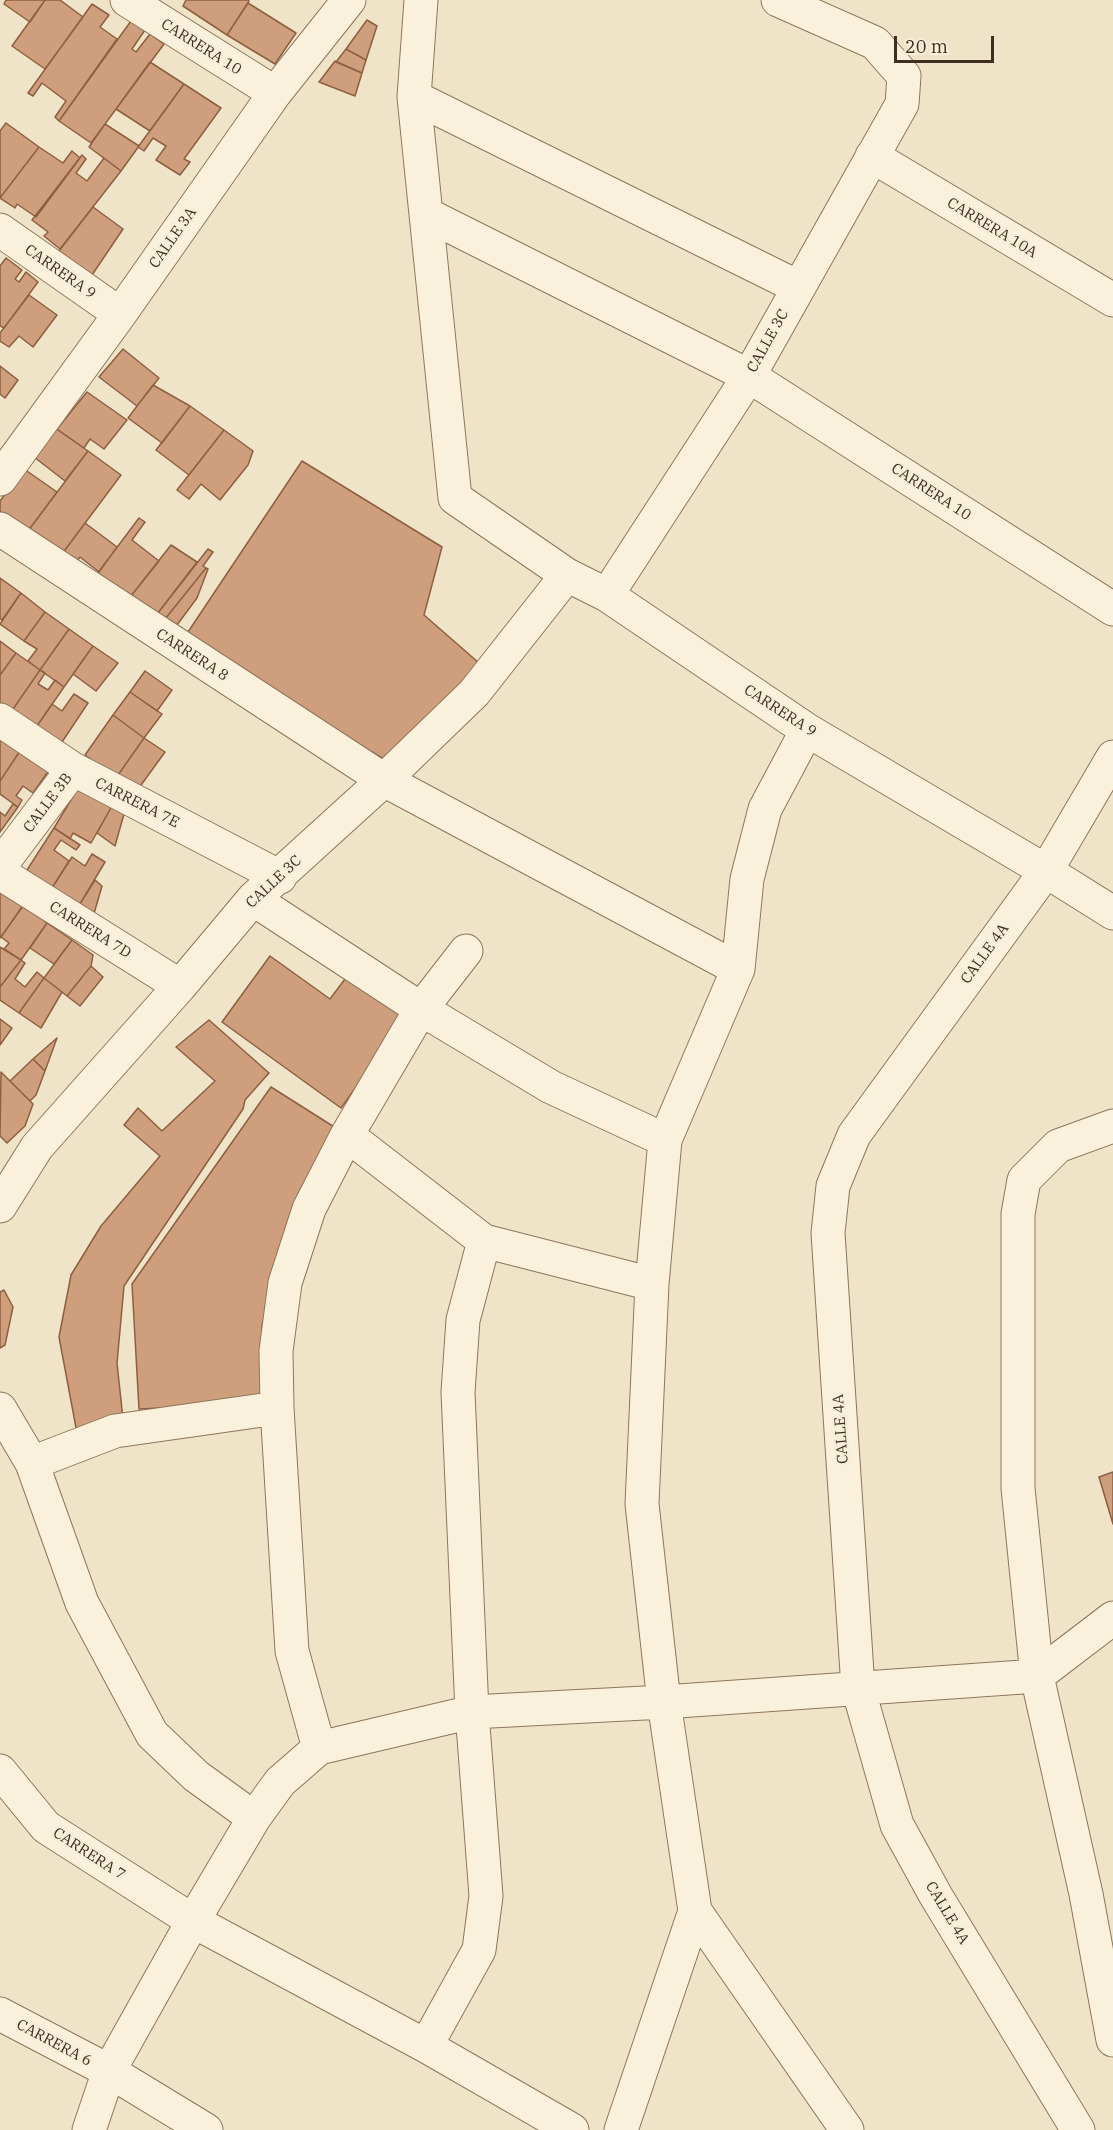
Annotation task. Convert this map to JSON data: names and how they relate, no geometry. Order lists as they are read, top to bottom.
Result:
{
  "streets": {
    "street": [
      "CARRERA 10",
      "CARRERA 10A",
      "CALLE 3A",
      "CARRERA 9",
      "CALLE 3C",
      "CARRERA 8",
      "CALLE 3B",
      "CARRERA 7E",
      "CARRERA 7D",
      "CALLE 4A",
      "CARRERA 7",
      "CARRERA 6"
    ]
  },
  "crossings": [
    ["CARRERA 10", "CALLE 3A"],
    ["CARRERA 10", "CARRERA 9"],
    ["CARRERA 10", "CALLE 3C"],
    ["CARRERA 10A", "CALLE 3C"],
    ["CALLE 3A", "CARRERA 9"],
    ["CARRERA 9", "CALLE 3C"],
    ["CARRERA 9", "CALLE 4A"],
    ["CALLE 3C", "CARRERA 8"],
    ["CALLE 3C", "CARRERA 7E"],
    ["CALLE 3C", "CARRERA 7D"],
    ["CALLE 3B", "CARRERA 7E"]
  ],
  "scale_bar": "20 m"
}
